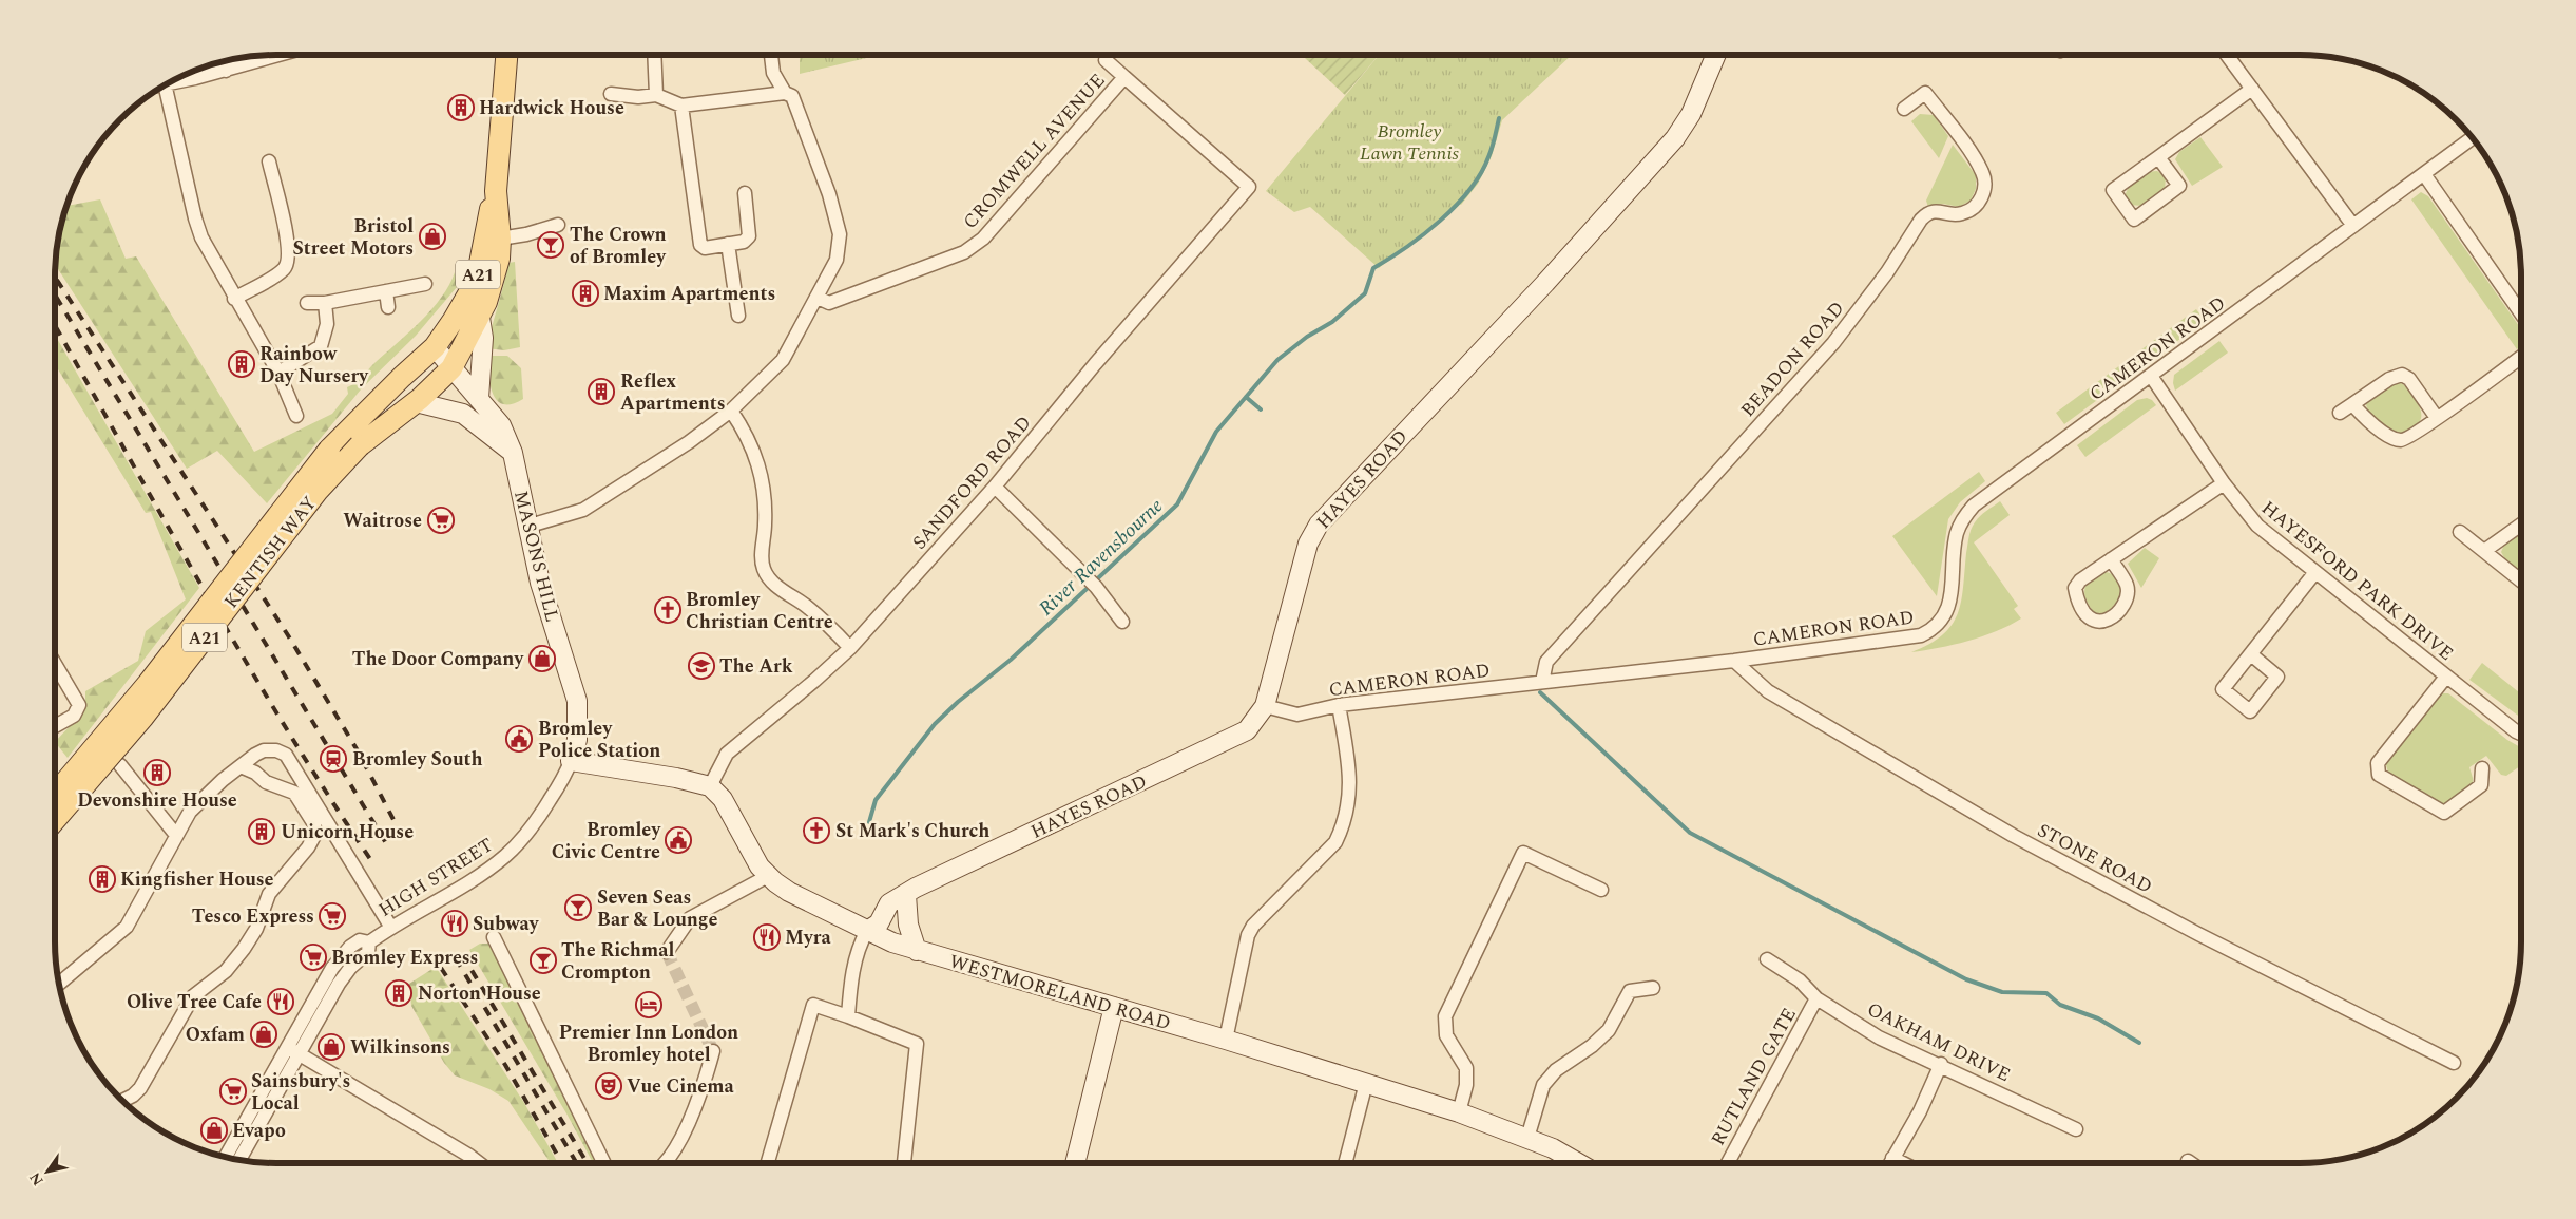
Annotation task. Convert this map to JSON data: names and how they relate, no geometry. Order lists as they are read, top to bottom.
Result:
{
  "streets": {
    "main road": [
      "A21",
      "HAYES ROAD",
      "KENTISH WAY",
      "MASONS HILL",
      "WESTMORELAND ROAD"
    ],
    "street": [
      "CROMWELL AVENUE",
      "CAMERON ROAD",
      "BEADON ROAD",
      "SANDFORD ROAD",
      "HAYESFORD PARK DRIVE",
      "STONE ROAD",
      "HIGH STREET",
      "OAKHAM DRIVE",
      "RUTLAND GATE"
    ]
  },
  "crossings": [
    ["CROMWELL AVENUE", "SANDFORD ROAD"],
    ["A21", "KENTISH WAY"],
    ["A21", "MASONS HILL"],
    ["CAMERON ROAD", "BEADON ROAD"],
    ["CAMERON ROAD", "HAYES ROAD"],
    ["CAMERON ROAD", "HAYESFORD PARK DRIVE"],
    ["CAMERON ROAD", "STONE ROAD"],
    ["HAYES ROAD", "WESTMORELAND ROAD"],
    ["SANDFORD ROAD", "WESTMORELAND ROAD"],
    ["KENTISH WAY", "MASONS HILL"],
    ["MASONS HILL", "HIGH STREET"],
    ["OAKHAM DRIVE", "RUTLAND GATE"]
  ],
  "water": ["River Ravensbourne"],
  "parks": ["Bromley Lawn Tennis"],
  "places": {
    "building": [
      "Hardwick House",
      "Maxim Apartments",
      "Rainbow Day Nursery",
      "Reflex Apartments",
      "Devonshire House",
      "Unicorn House",
      "Kingfisher House",
      "Norton House"
    ],
    "shop": [
      "Bristol Street Motors",
      "The Door Company",
      "Oxfam",
      "Wilkinsons",
      "Evapo"
    ],
    "bar": ["The Crown of Bromley", "Seven Seas Bar & Lounge", "The Richmal Crompton"],
    "supermarket": [
      "Waitrose",
      "Tesco Express",
      "Bromley Express",
      "Sainsbury's Local"
    ],
    "church": ["Bromley Christian Centre", "St Mark's Church"],
    "school or university": ["The Ark"],
    "public building": ["Bromley Police Station", "Bromley Civic Centre"],
    "station": ["Bromley South"],
    "restaurant": ["Subway", "Myra", "Olive Tree Cafe"],
    "hotel": ["Premier Inn London Bromley hotel"],
    "theatre": ["Vue Cinema"]
  },
  "north": "bottom left"
}
